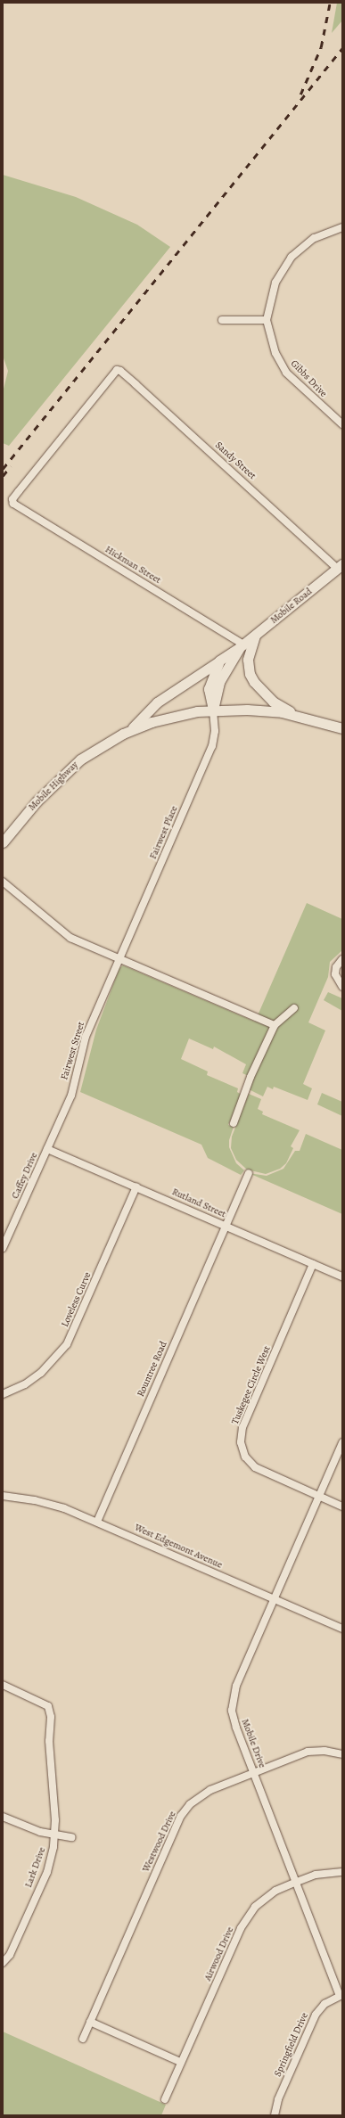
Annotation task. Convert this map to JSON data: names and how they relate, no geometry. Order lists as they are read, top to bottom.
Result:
{
  "streets": {
    "main road": ["Mobile Road", "Mobile Highway"],
    "street": [
      "Gibbs Drive",
      "Sandy Street",
      "Hickman Street",
      "Fairwest Place",
      "Fairwest Street",
      "Caffey Drive",
      "Rutland Street",
      "Loveless Curve",
      "Rountree Road",
      "Tuskegee Circle West",
      "West Edgemont Avenue",
      "Mobile Drive",
      "Westwood Drive",
      "Lark Drive",
      "Airwood Drive",
      "Springfield Drive"
    ]
  },
  "crossings": [
    ["Sandy Street", "Hickman Street"],
    ["Sandy Street", "Mobile Road"],
    ["Hickman Street", "Mobile Road"],
    ["Mobile Road", "Mobile Highway"],
    ["Mobile Road", "Fairwest Place"],
    ["Fairwest Place", "Fairwest Street"],
    ["Fairwest Street", "Caffey Drive"],
    ["Fairwest Street", "Rutland Street"],
    ["Caffey Drive", "Rutland Street"],
    ["Rutland Street", "Loveless Curve"],
    ["Rutland Street", "Rountree Road"],
    ["Rutland Street", "Tuskegee Circle West"],
    ["Rountree Road", "West Edgemont Avenue"],
    ["Tuskegee Circle West", "Mobile Drive"],
    ["West Edgemont Avenue", "Mobile Drive"],
    ["Mobile Drive", "Westwood Drive"],
    ["Mobile Drive", "Airwood Drive"],
    ["Mobile Drive", "Springfield Drive"]
  ]
}
